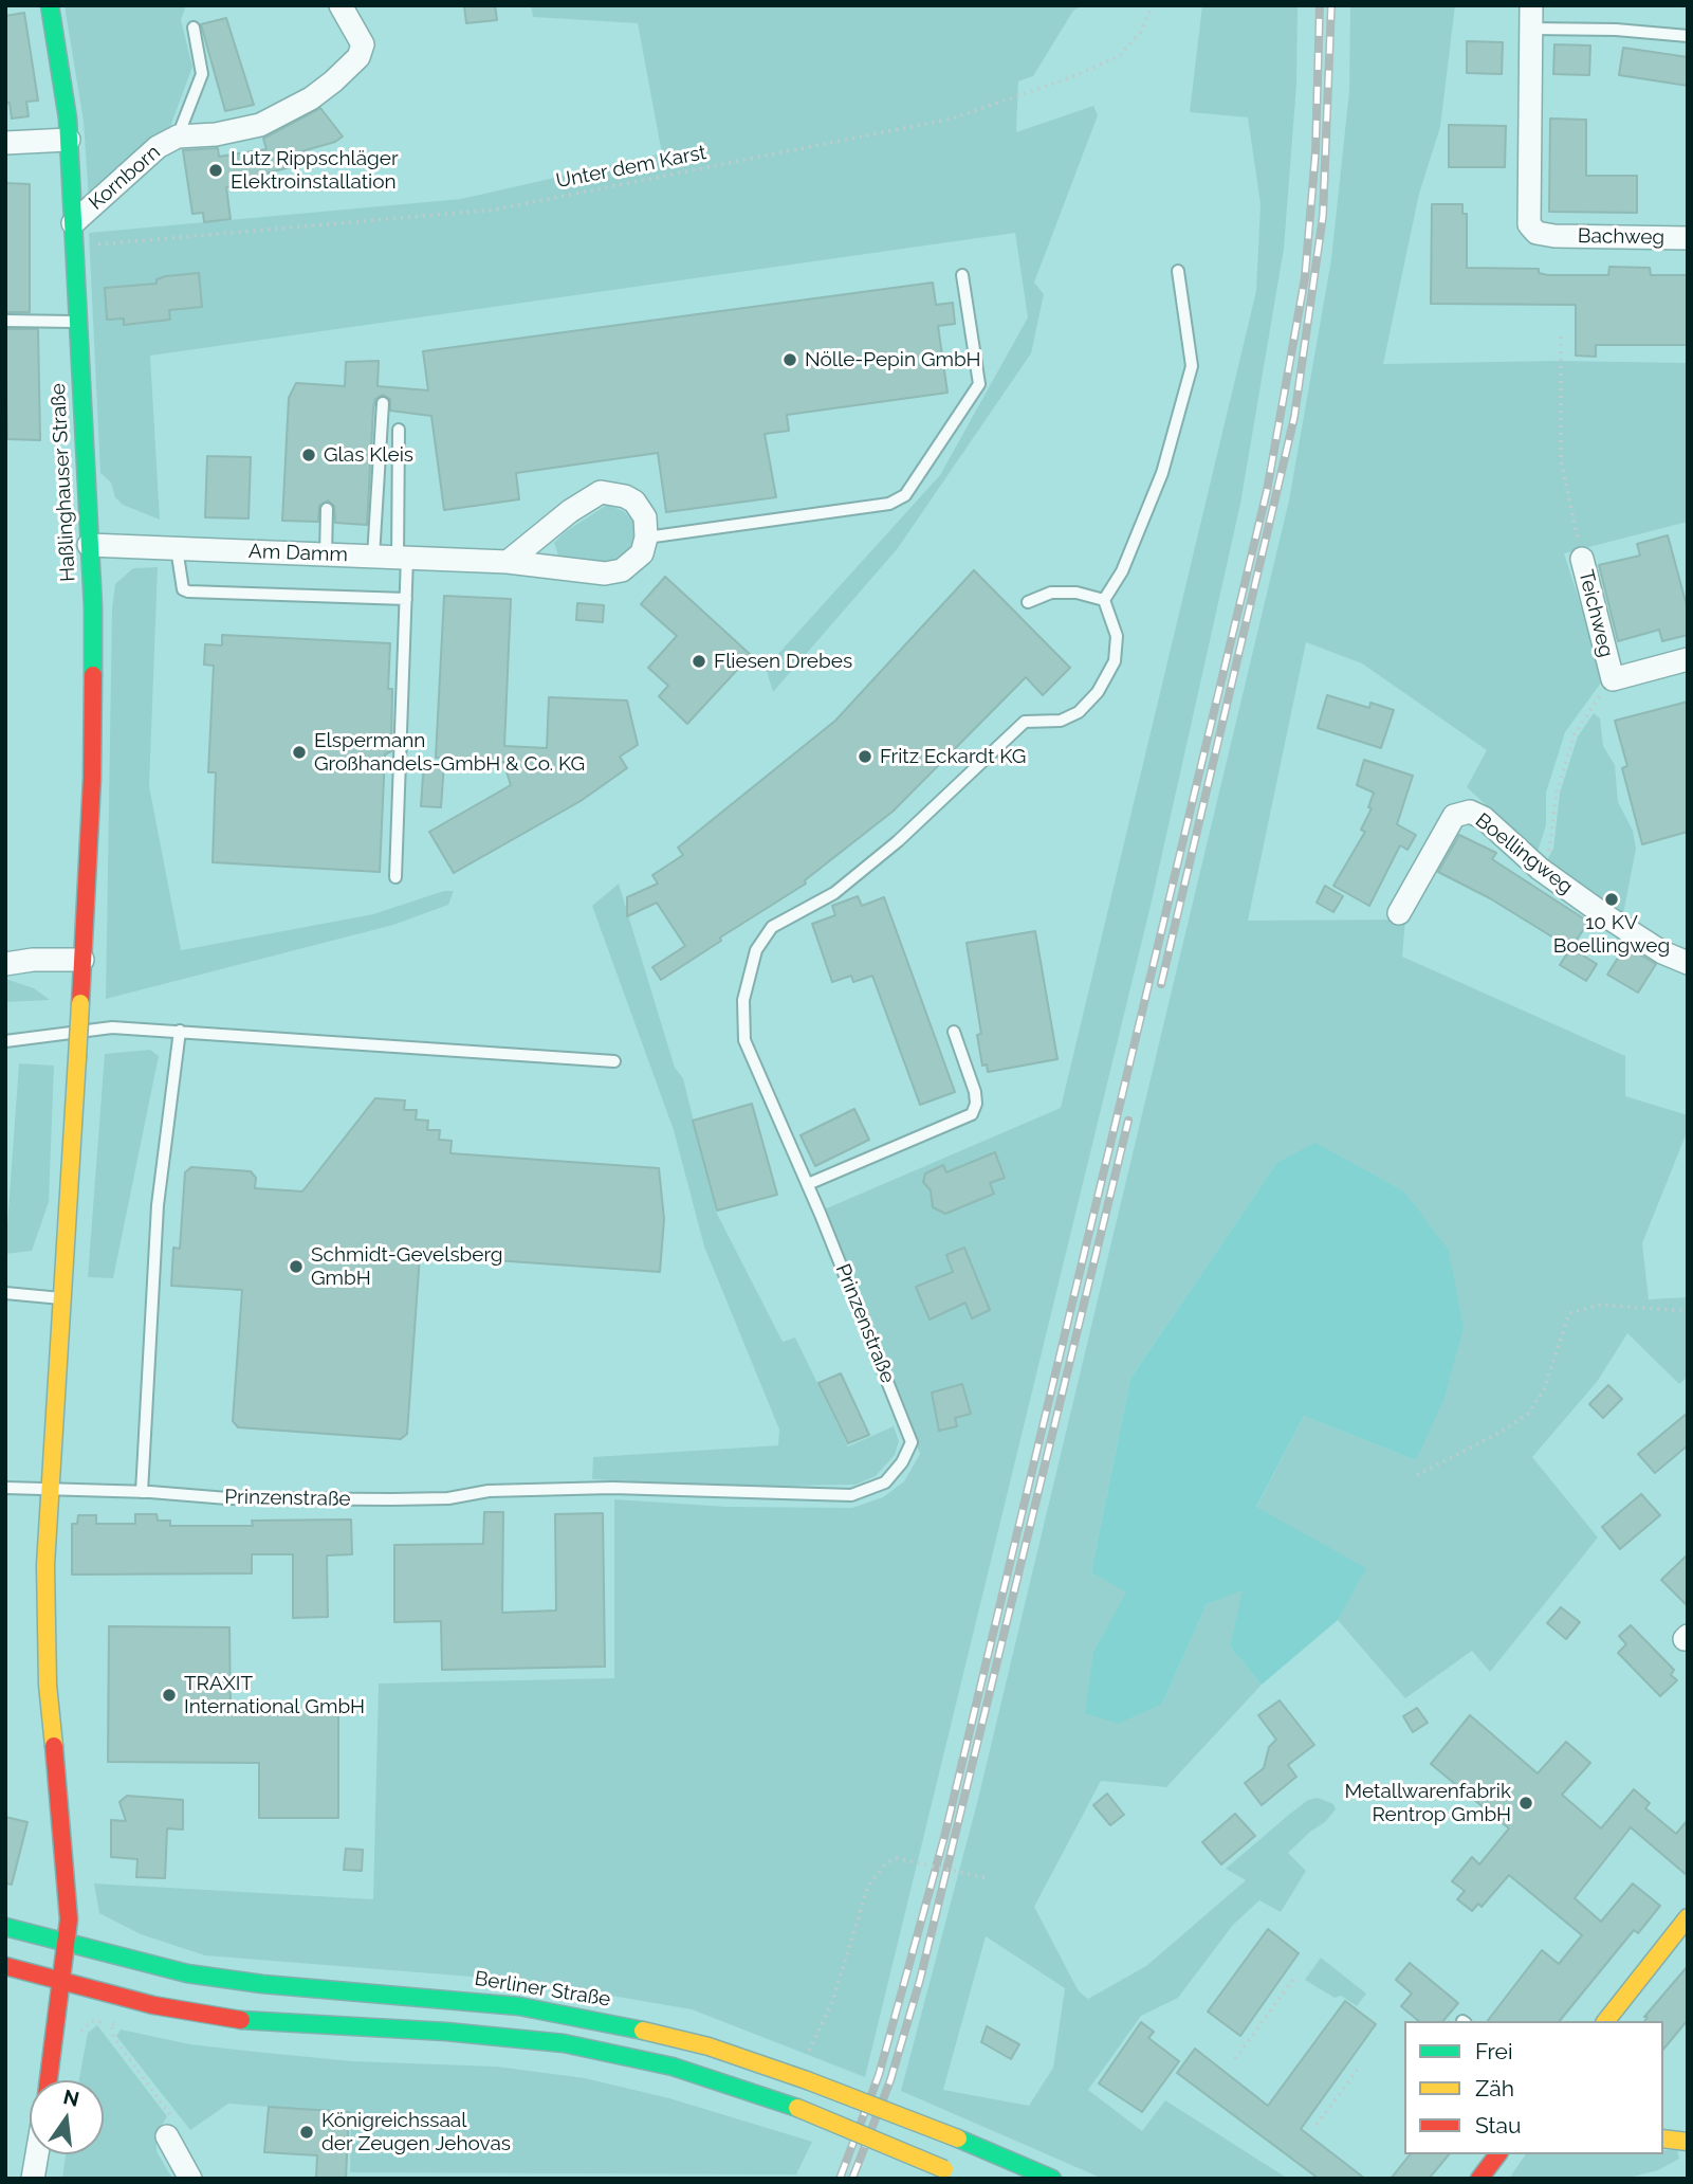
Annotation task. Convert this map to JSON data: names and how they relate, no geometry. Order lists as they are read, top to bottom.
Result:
{
  "streets": {
    "main road": ["Haßlinghauser Straße", "Berliner Straße"],
    "street": [
      "Kornborn",
      "Bachweg",
      "Am Damm",
      "Teichweg",
      "Boellingweg"
    ],
    "lane": ["Prinzenstraße"],
    "path": ["Unter dem Karst"]
  },
  "crossings": [
    ["Unter dem Karst", "Haßlinghauser Straße"],
    ["Kornborn", "Haßlinghauser Straße"],
    ["Haßlinghauser Straße", "Am Damm"]
  ],
  "places": [
    "Lutz Rippschläger Elektroinstallation",
    "Nölle-Pepin GmbH",
    "Glas Kleis",
    "Fliesen Drebes",
    "Elspermann Großhandels-GmbH & Co. KG",
    "Fritz Eckardt KG",
    "10 KV Boellingweg",
    "Schmidt-Gevelsberg GmbH",
    "TRAXIT International GmbH",
    "Metallwarenfabrik Rentrop GmbH",
    "Königreichssaal der Zeugen Jehovas"
  ],
  "legend": ["Frei", "Zäh", "Stau"],
  "north": "top"
}
